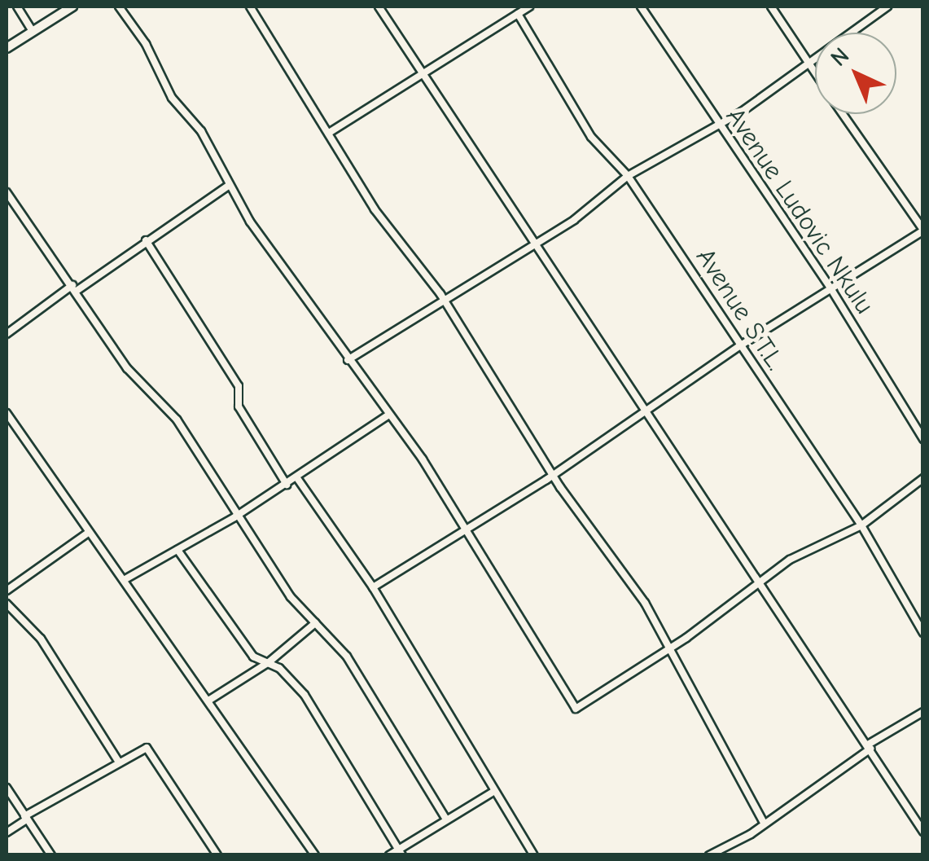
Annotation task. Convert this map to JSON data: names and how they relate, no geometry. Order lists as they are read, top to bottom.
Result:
{
  "streets": {
    "street": ["Avenue Ludovic Nkulu", "Avenue S.T.L."]
  },
  "north": "top left"
}
